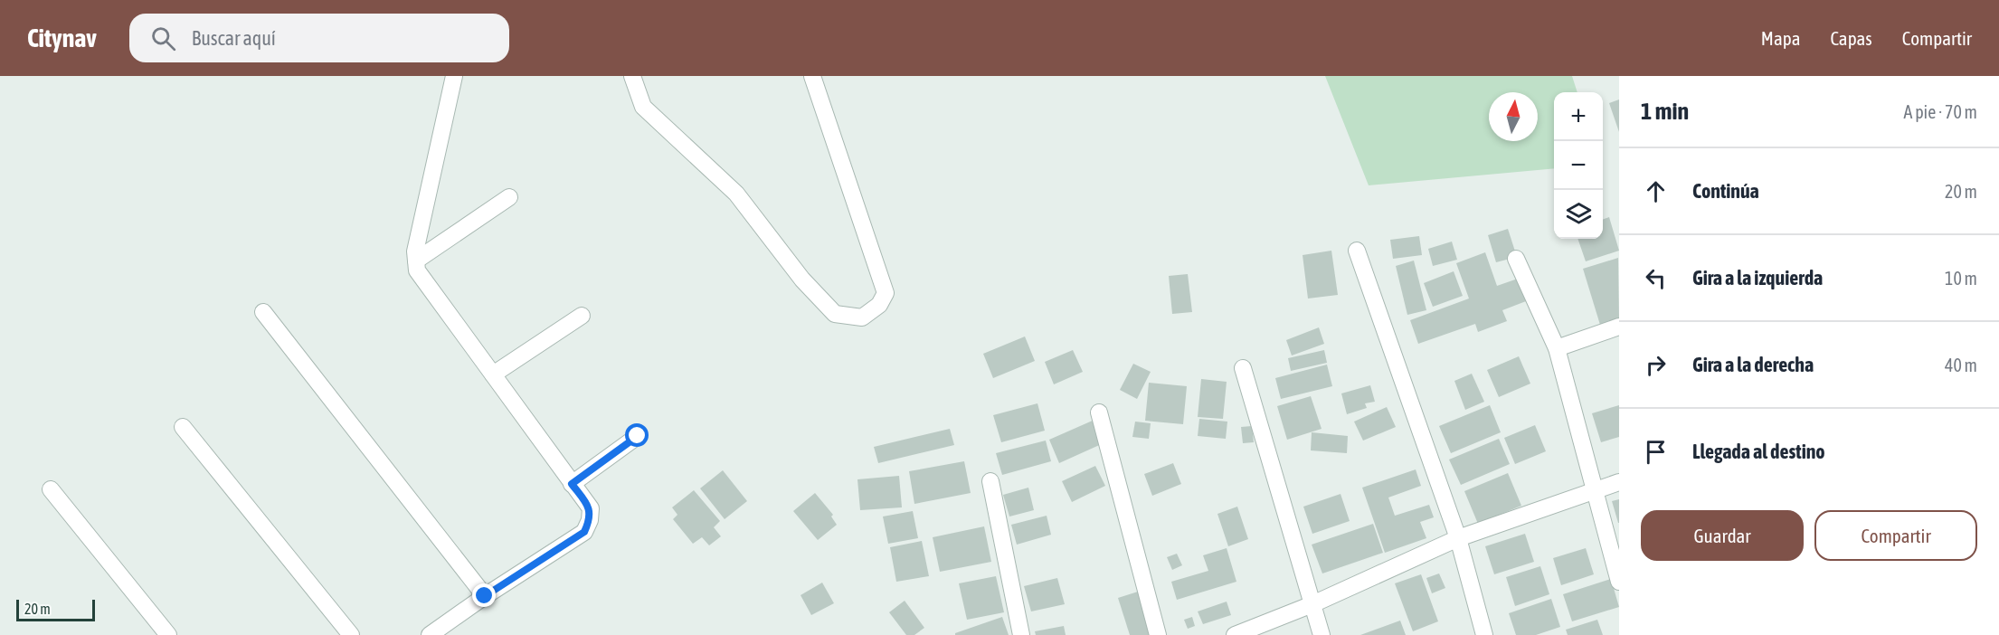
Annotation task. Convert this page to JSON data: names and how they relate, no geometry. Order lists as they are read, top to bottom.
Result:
{
  "scale_bar": "20 m",
  "north": "top",
  "page": {
    "header": "Citynav",
    "search": "Buscar aquí",
    "nav": ["Mapa", "Capas", "Compartir"],
    "heading": ["1 min", "A pie · 70 m"],
    "map_buttons": ["+", "−"],
    "list": [
      ["Continúa", "20 m"],
      ["Gira a la izquierda", "10 m"],
      ["Gira a la derecha", "40 m"],
      "Llegada al destino"
    ],
    "buttons": ["Guardar", "Compartir"],
    "scale": "20 m"
  }
}
